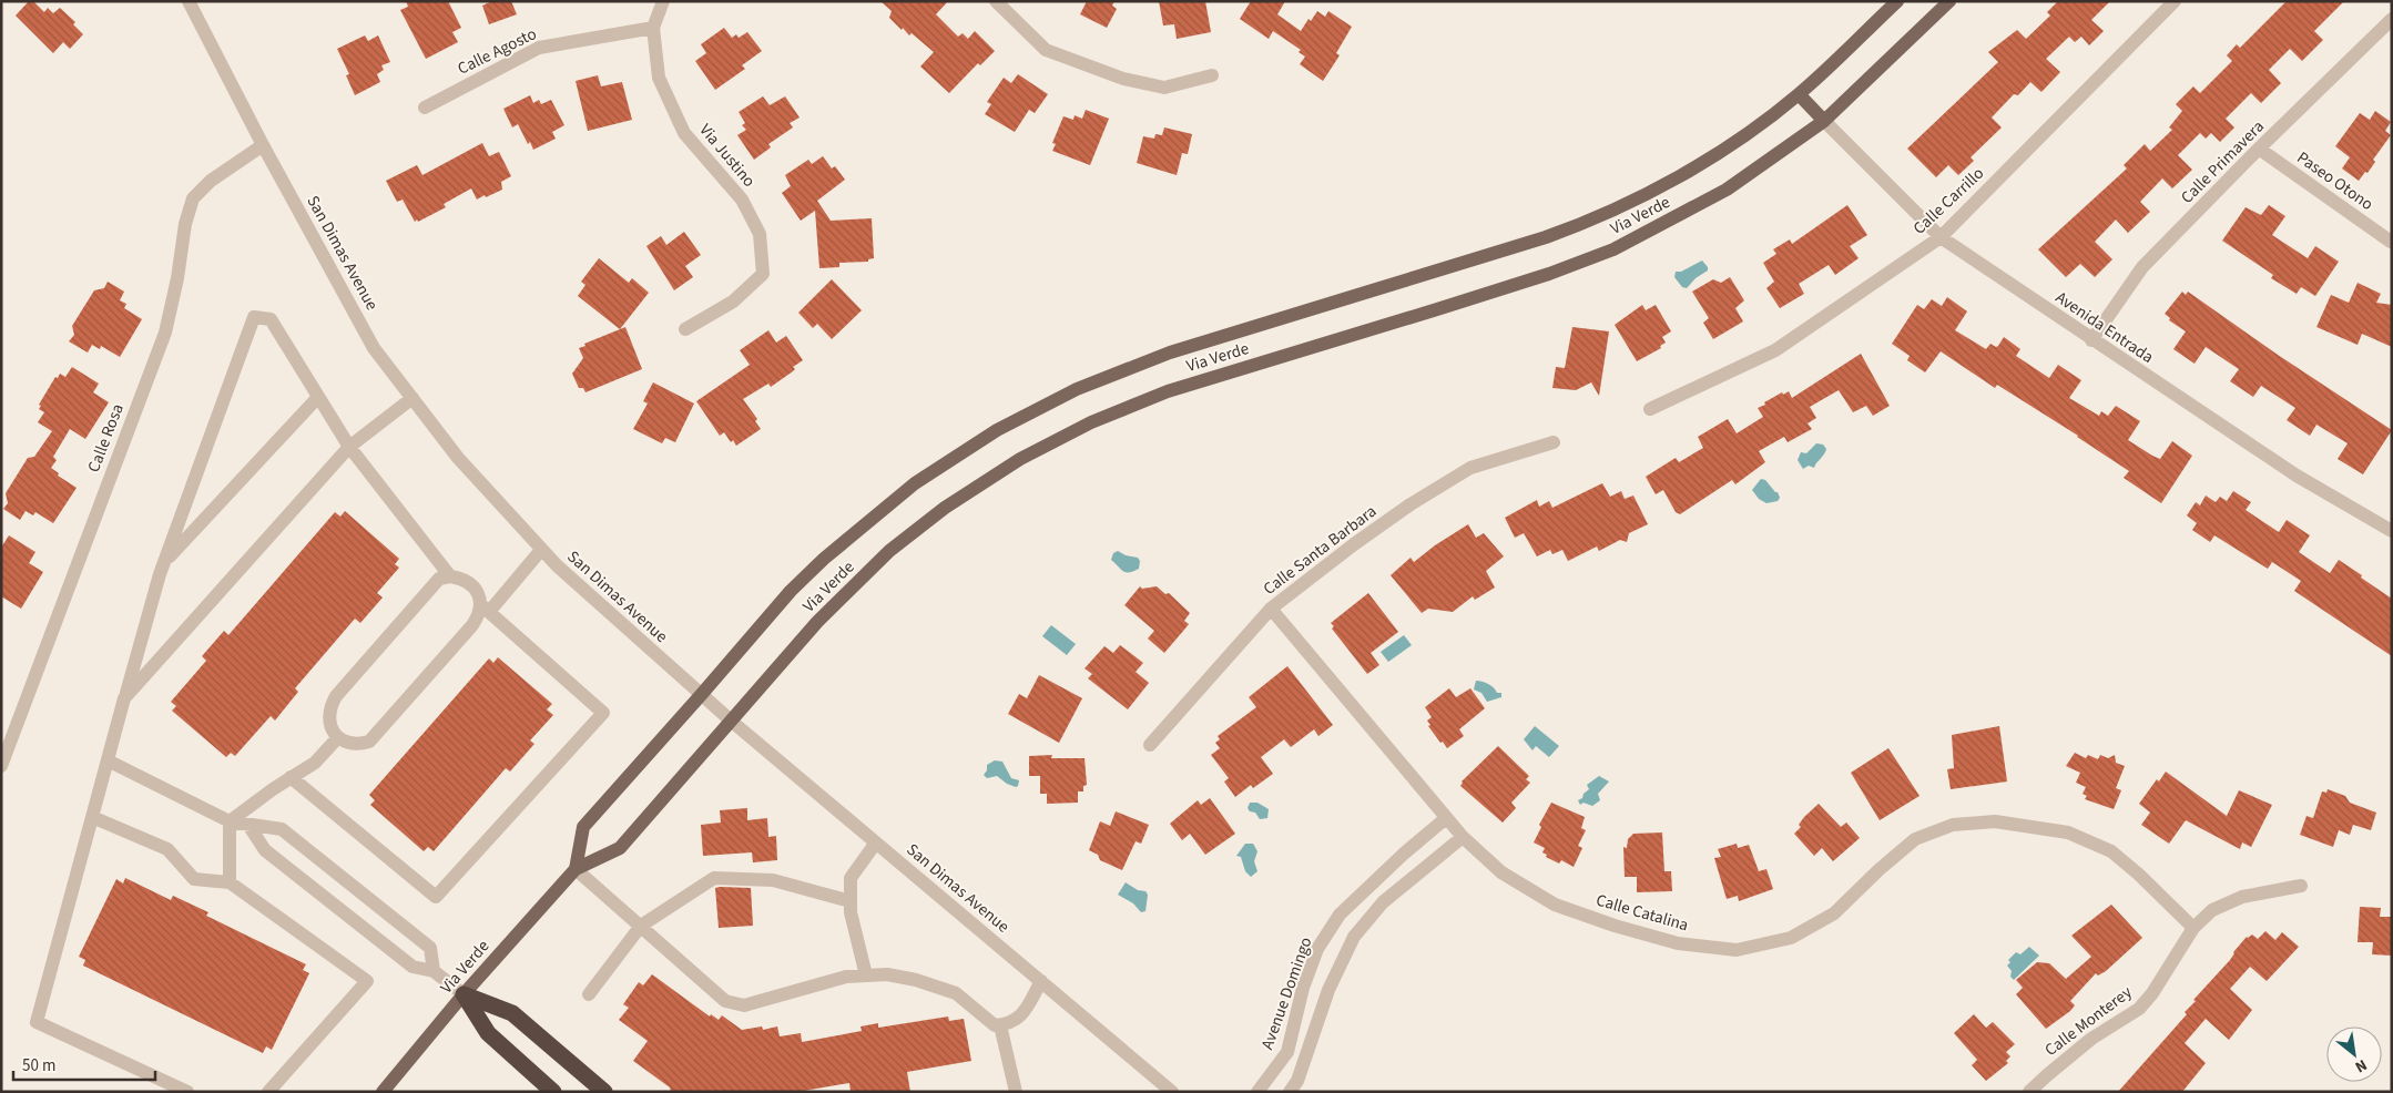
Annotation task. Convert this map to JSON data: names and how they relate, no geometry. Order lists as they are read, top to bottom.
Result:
{
  "streets": {
    "main road": ["Via Verde"],
    "street": [
      "Calle Agosto",
      "Via Justino",
      "Calle Primavera",
      "Paseo Otono",
      "Calle Carrillo",
      "San Dimas Avenue",
      "Avenida Entrada",
      "Calle Rosa",
      "Calle Santa Barbara",
      "Calle Catalina",
      "Avenue Domingo",
      "Calle Monterey"
    ]
  },
  "crossings": [
    ["Calle Agosto", "Via Justino"],
    ["Calle Primavera", "Paseo Otono"],
    ["Calle Primavera", "Avenida Entrada"],
    ["Calle Carrillo", "Avenida Entrada"],
    ["Via Verde", "San Dimas Avenue"],
    ["Via Verde", "Avenida Entrada"],
    ["San Dimas Avenue", "Calle Rosa"],
    ["Calle Santa Barbara", "Calle Catalina"],
    ["Calle Catalina", "Avenue Domingo"],
    ["Calle Catalina", "Calle Monterey"]
  ],
  "scale_bar": "50 m",
  "north": "bottom right"
}
